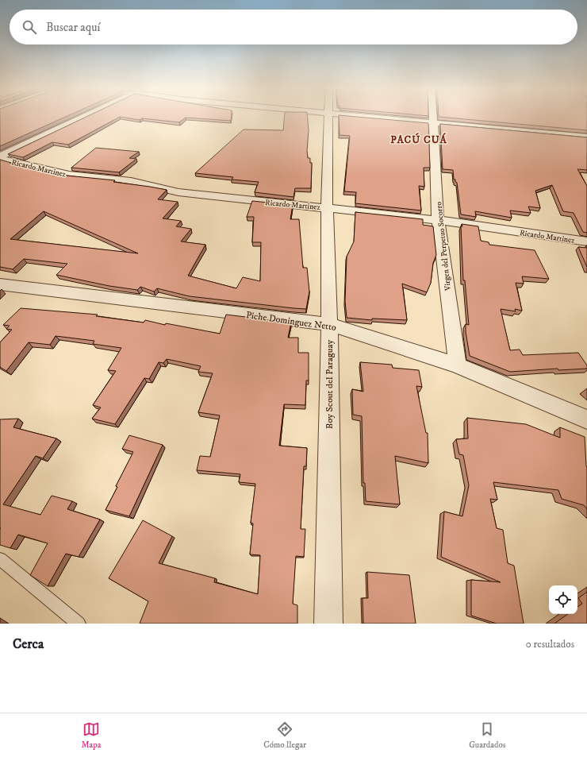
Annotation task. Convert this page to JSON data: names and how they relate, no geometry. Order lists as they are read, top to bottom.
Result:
{
  "streets": {
    "street": [
      "Ricardo Martinez",
      "Virgen del Perpetuo Socorro",
      "Piche Dominguez Netto",
      "Boy Scout del Paraguay"
    ]
  },
  "crossings": [
    ["Ricardo Martinez", "Virgen del Perpetuo Socorro"],
    ["Ricardo Martinez", "Boy Scout del Paraguay"],
    ["Virgen del Perpetuo Socorro", "Piche Dominguez Netto"],
    ["Piche Dominguez Netto", "Boy Scout del Paraguay"]
  ],
  "districts": ["PACÚ CUÁ"],
  "page": {
    "search": "Buscar aquí",
    "heading": ["Cerca", "0 resultados"],
    "nav": ["Mapa", "Cómo llegar", "Guardados"]
  }
}
